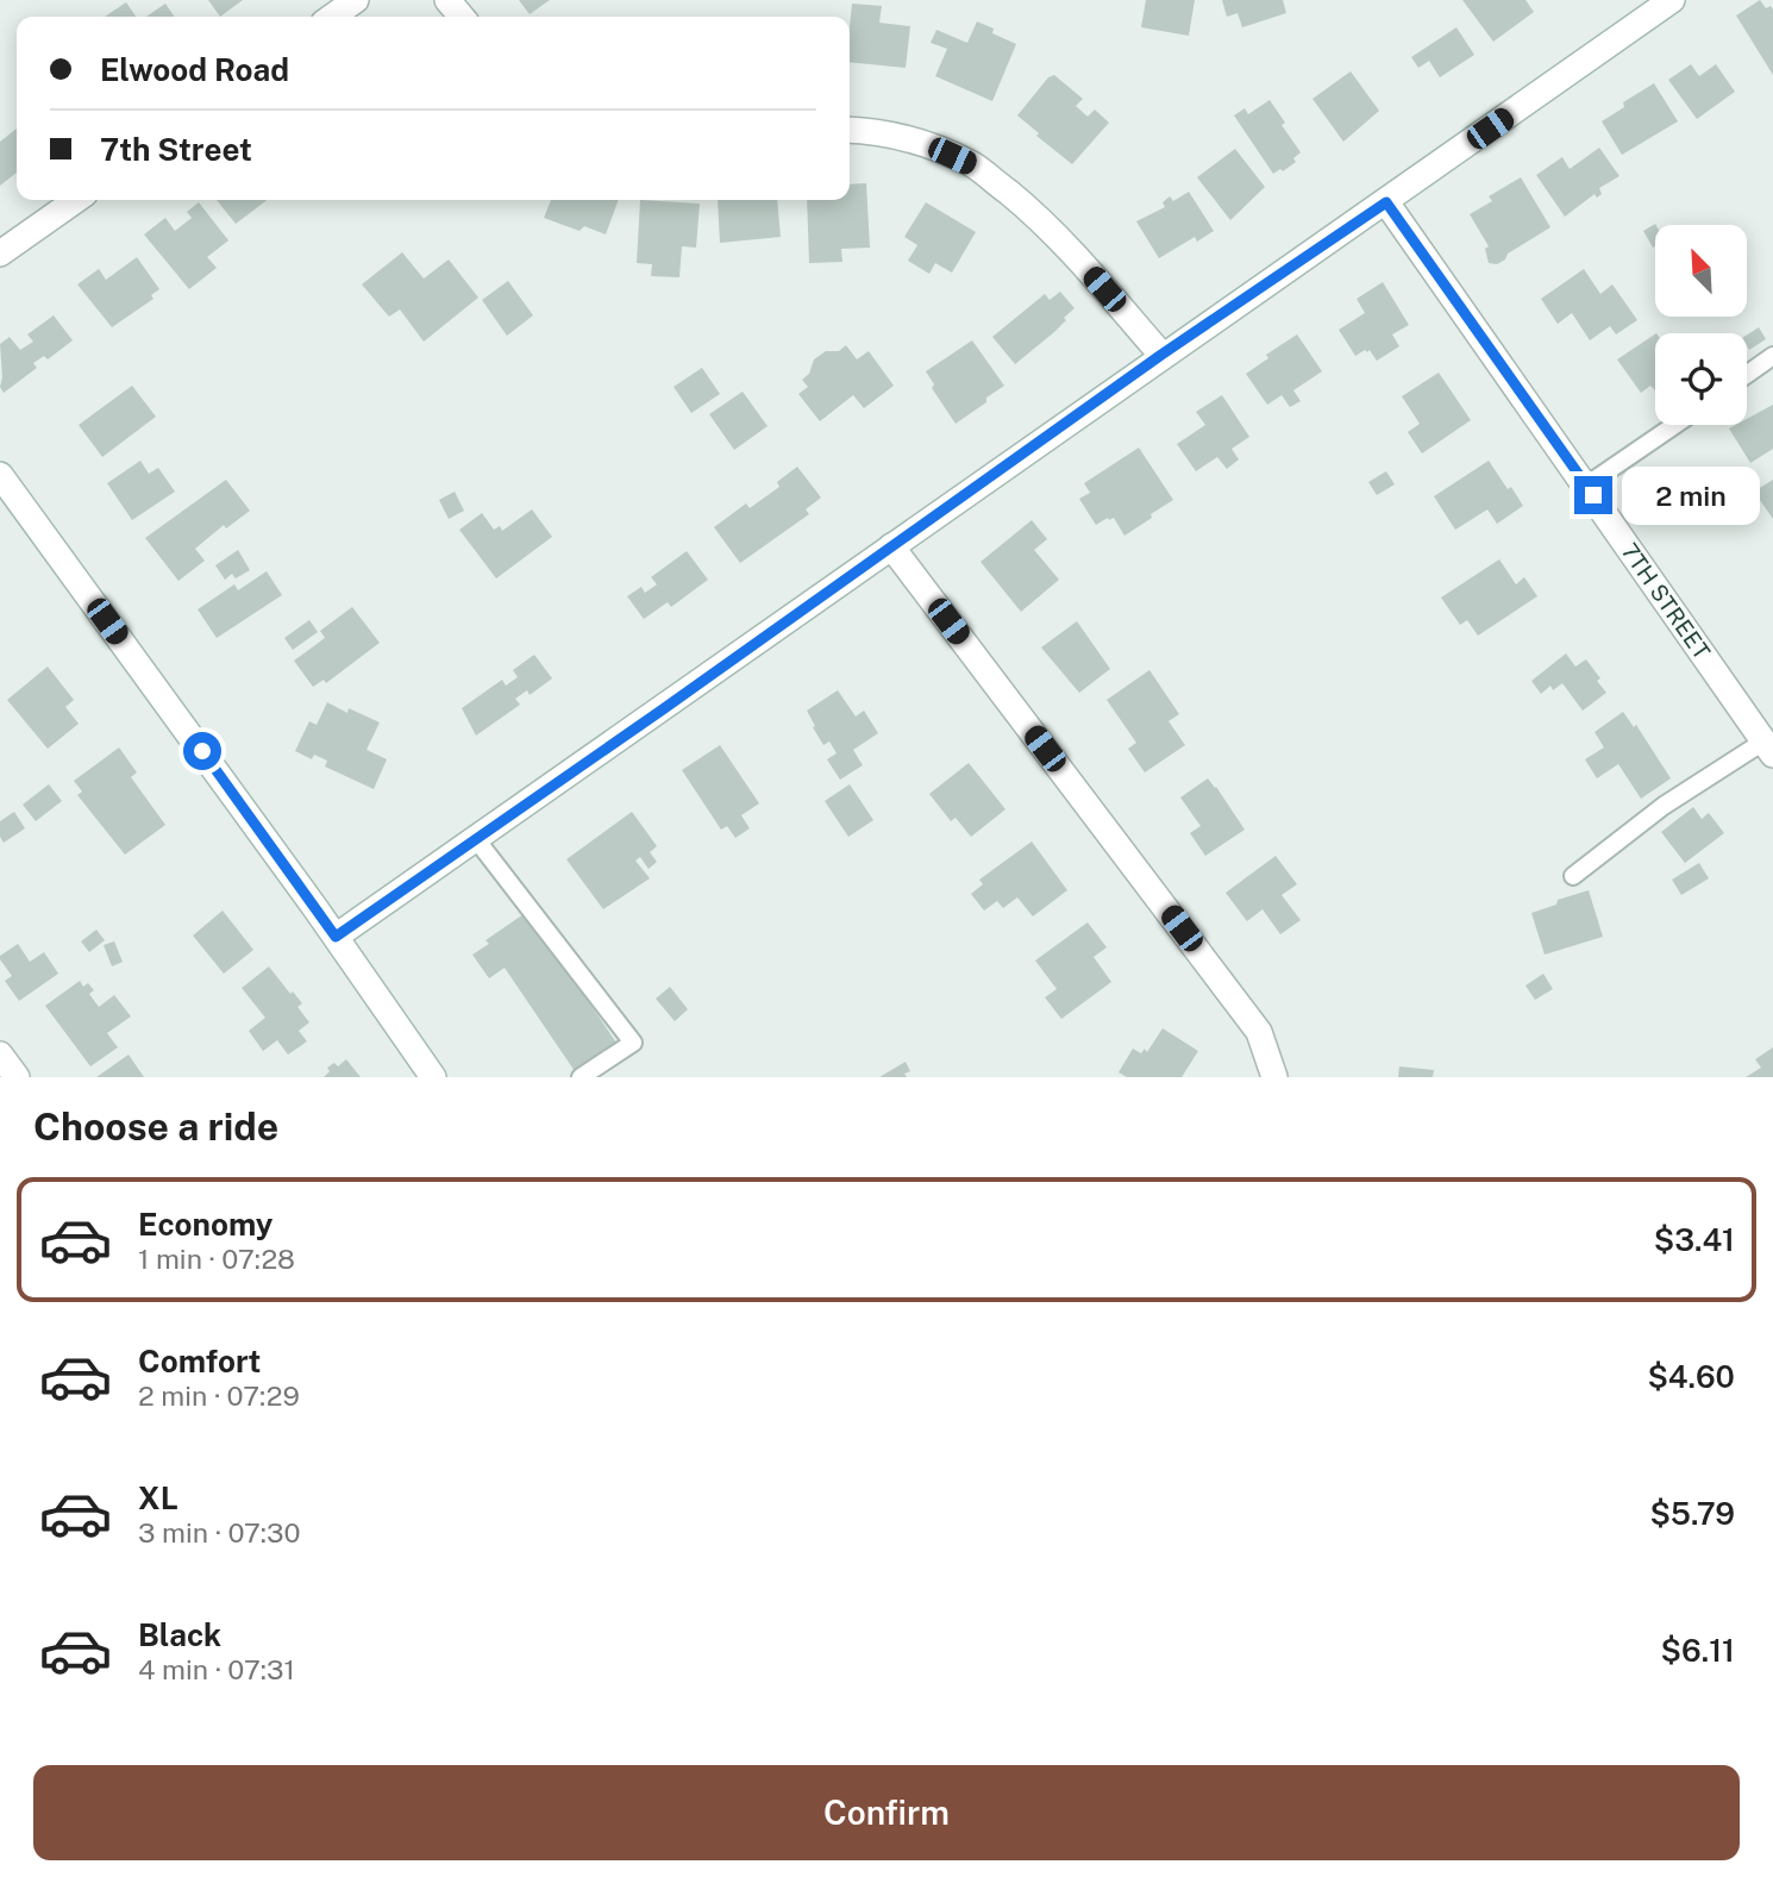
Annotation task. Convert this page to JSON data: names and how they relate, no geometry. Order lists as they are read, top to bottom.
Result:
{
  "streets": {
    "street": ["7TH STREET"]
  },
  "north": "top left",
  "page": {
    "banner": ["Elwood Road", "7th Street"],
    "bubble": "2 min",
    "heading": "Choose a ride",
    "list": [
      {
        "name": "Economy",
        "note": "1 min · 07:28",
        "value": "$3.41"
      },
      {
        "name": "Comfort",
        "note": "2 min · 07:29",
        "value": "$4.60"
      },
      {
        "name": "XL",
        "note": "3 min · 07:30",
        "value": "$5.79"
      },
      {
        "name": "Black",
        "note": "4 min · 07:31",
        "value": "$6.11"
      }
    ],
    "buttons": "Confirm"
  }
}
